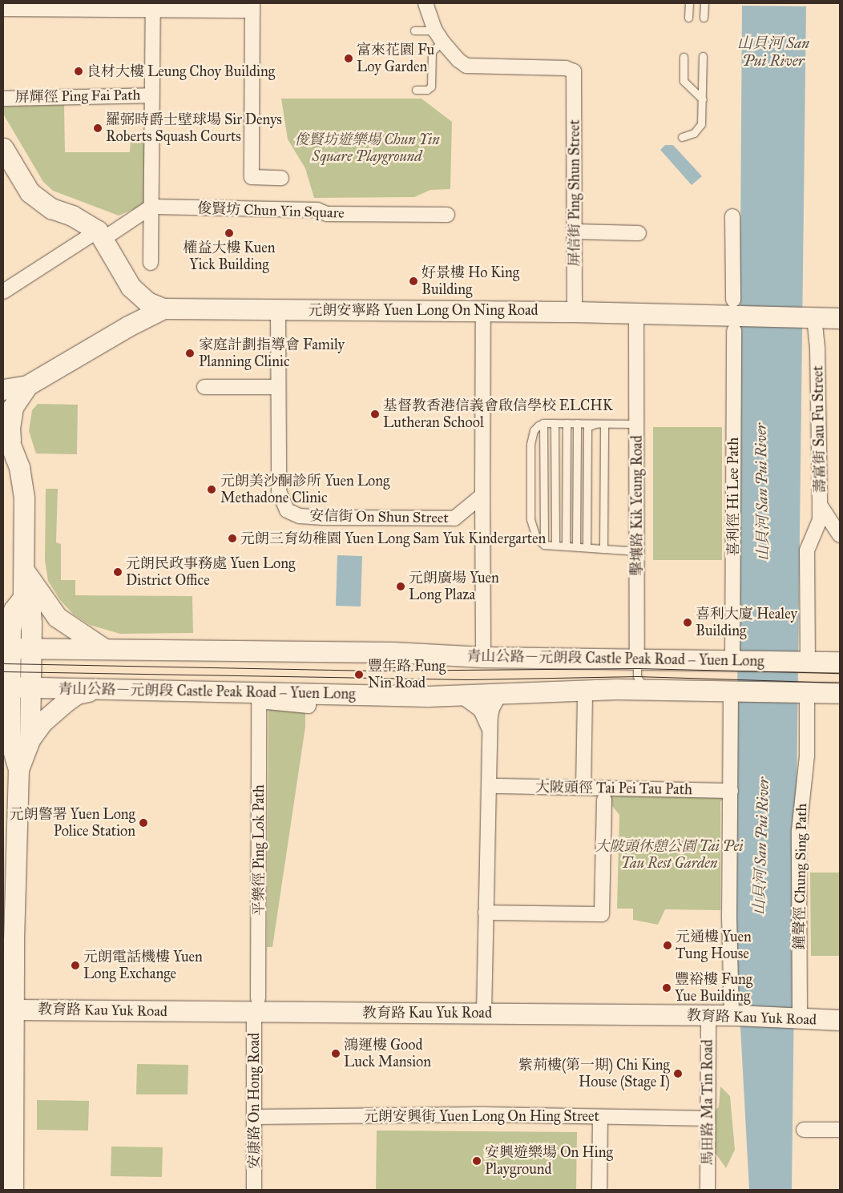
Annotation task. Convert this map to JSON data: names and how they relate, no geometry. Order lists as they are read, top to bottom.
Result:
{
  "streets": {
    "main road": ["元朗安寧路 Yuen Long On Ning Road", "青山公路－元朗段 Castle Peak Road – Yuen Long", "教育路 Kau Yuk Road"],
    "street": [
      "屏輝徑 Ping Fai Path",
      "屏信街 Ping Shun Street",
      "俊賢坊 Chun Yin Square",
      "壽富街 Sau Fu Street",
      "喜利徑 Hi Lee Path",
      "擊壤路 Kik Yeung Road",
      "安信街 On Shun Street",
      "大陂頭徑 Tai Pei Tau Path",
      "平樂徑 Ping Lok Path",
      "鐘聲徑 Chung Sing Path",
      "安康路 On Hong Road",
      "馬田路 Ma Tin Road",
      "元朗安興街 Yuen Long On Hing Street"
    ]
  },
  "crossings": [
    ["屏信街 Ping Shun Street", "元朗安寧路 Yuen Long On Ning Road"],
    ["元朗安寧路 Yuen Long On Ning Road", "壽富街 Sau Fu Street"],
    ["元朗安寧路 Yuen Long On Ning Road", "喜利徑 Hi Lee Path"],
    ["元朗安寧路 Yuen Long On Ning Road", "擊壤路 Kik Yeung Road"],
    ["元朗安寧路 Yuen Long On Ning Road", "安信街 On Shun Street"],
    ["喜利徑 Hi Lee Path", "青山公路－元朗段 Castle Peak Road – Yuen Long"],
    ["擊壤路 Kik Yeung Road", "青山公路－元朗段 Castle Peak Road – Yuen Long"],
    ["青山公路－元朗段 Castle Peak Road – Yuen Long", "平樂徑 Ping Lok Path"],
    ["青山公路－元朗段 Castle Peak Road – Yuen Long", "鐘聲徑 Chung Sing Path"],
    ["平樂徑 Ping Lok Path", "教育路 Kau Yuk Road"],
    ["平樂徑 Ping Lok Path", "安康路 On Hong Road"],
    ["鐘聲徑 Chung Sing Path", "教育路 Kau Yuk Road"],
    ["教育路 Kau Yuk Road", "安康路 On Hong Road"],
    ["教育路 Kau Yuk Road", "馬田路 Ma Tin Road"],
    ["安康路 On Hong Road", "元朗安興街 Yuen Long On Hing Street"],
    ["馬田路 Ma Tin Road", "元朗安興街 Yuen Long On Hing Street"]
  ],
  "water": ["山貝河 San Pui River"],
  "parks": ["俊賢坊遊樂場 Chun Yin Square Playground", "大陂頭休憩公園 Tai Pei Tau Rest Garden"],
  "places": [
    "富來花園 Fu Loy Garden",
    "良材大樓 Leung Choy Building",
    "羅弼時爵士壁球場 Sir Denys Roberts Squash Courts",
    "權益大樓 Kuen Yick Building",
    "好景樓 Ho King Building",
    "家庭計劃指導會 Family Planning Clinic",
    "基督教香港信義會啟信學校 ELCHK Lutheran School",
    "元朗美沙酮診所 Yuen Long Methadone Clinic",
    "元朗三育幼稚園 Yuen Long Sam Yuk Kindergarten",
    "元朗民政事務處 Yuen Long District Office",
    "元朗廣場 Yuen Long Plaza",
    "喜利大廈 Healey Building",
    "豐年路 Fung Nin Road",
    "元朗警署 Yuen Long Police Station",
    "元通樓 Yuen Tung House",
    "元朗電話機樓 Yuen Long Exchange",
    "豐裕樓 Fung Yue Building",
    "鴻運樓 Good Luck Mansion",
    "紫荊樓(第一期) Chi King House (Stage I)",
    "安興遊樂場 On Hing Playground"
  ]
}
